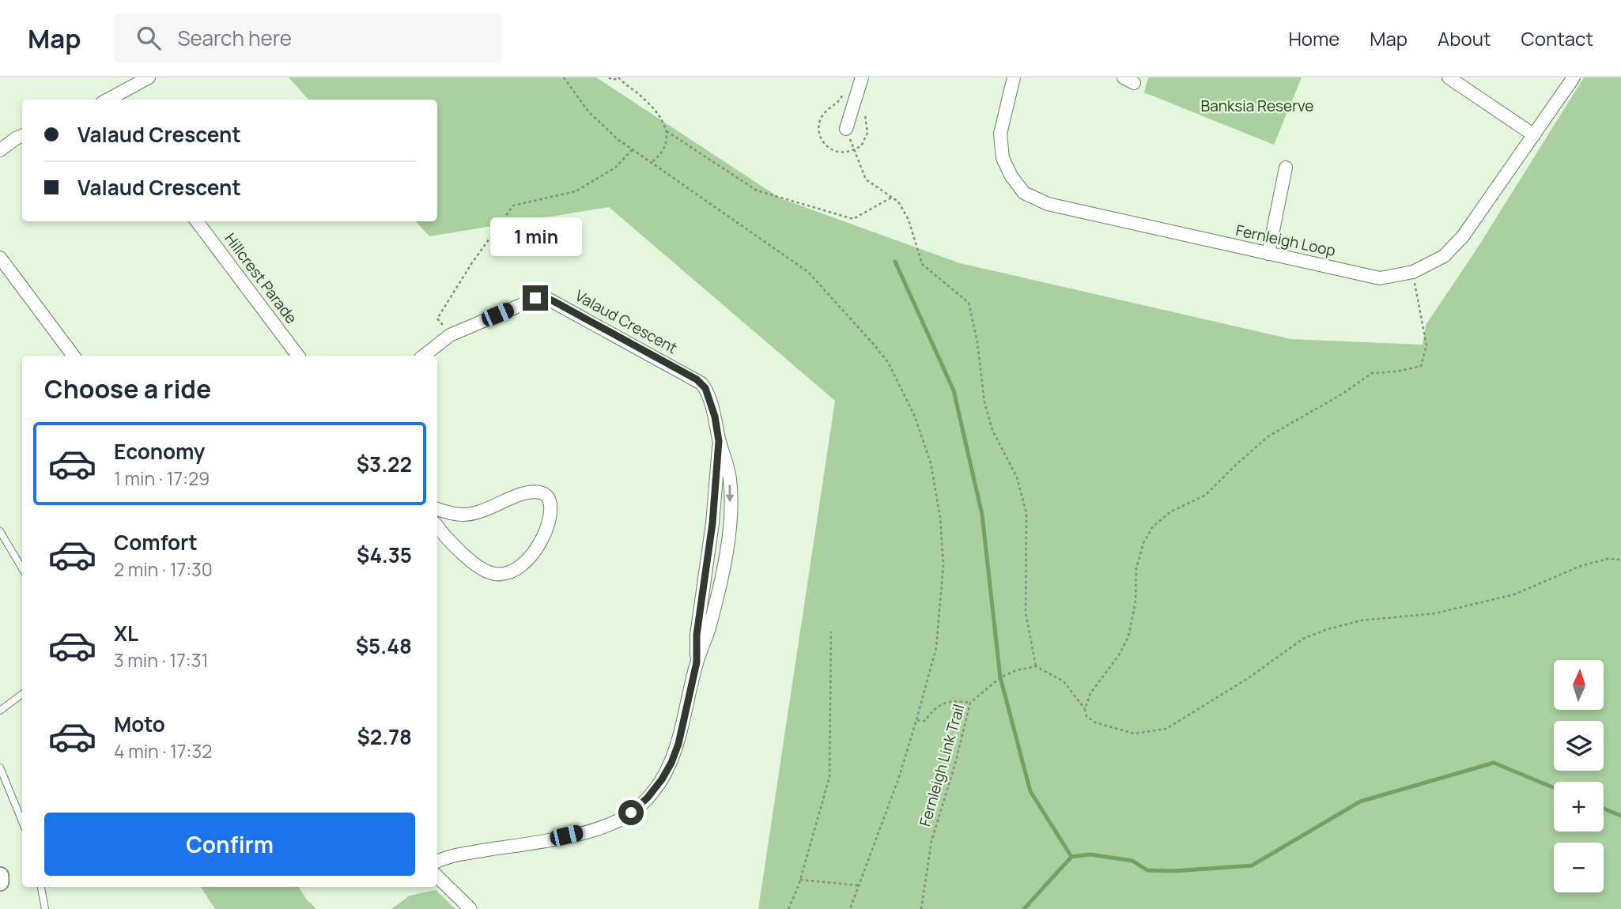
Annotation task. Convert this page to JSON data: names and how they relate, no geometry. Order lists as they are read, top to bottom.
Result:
{
  "streets": {
    "street": ["Fernleigh Loop", "Hillcrest Parade", "Valaud Crescent"],
    "path": ["Fernleigh Link Trail"]
  },
  "parks": ["Banksia Reserve"],
  "north": "top",
  "page": {
    "header": "Map",
    "search": "Search here",
    "nav": [
      "Home",
      "Map",
      "About",
      "Contact"
    ],
    "banner": ["Valaud Crescent", "Valaud Crescent"],
    "bubble": "1 min",
    "heading": "Choose a ride",
    "list": [
      {
        "name": "Economy",
        "note": "1 min · 17:29",
        "value": "$3.22"
      },
      {
        "name": "Comfort",
        "note": "2 min · 17:30",
        "value": "$4.35"
      },
      {
        "name": "XL",
        "note": "3 min · 17:31",
        "value": "$5.48"
      },
      {
        "name": "Moto",
        "note": "4 min · 17:32",
        "value": "$2.78"
      }
    ],
    "map_buttons": ["+", "−"],
    "buttons": "Confirm"
  }
}
